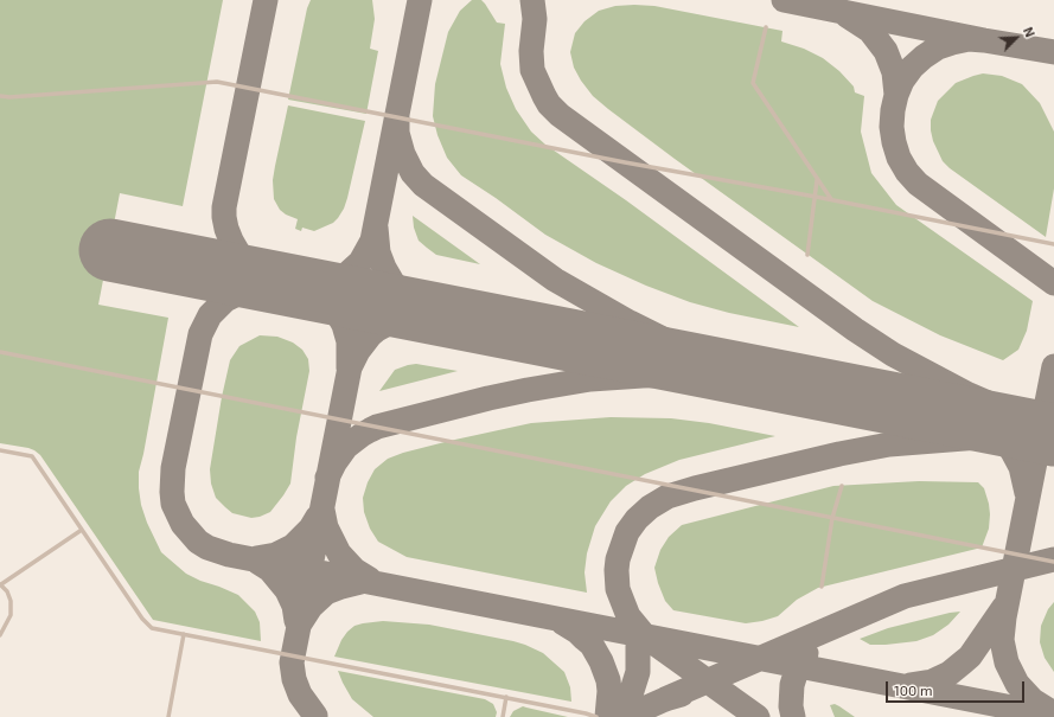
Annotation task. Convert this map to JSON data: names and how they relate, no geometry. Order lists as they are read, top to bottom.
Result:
{
  "scale_bar": "100 m",
  "north": "top right"
}
